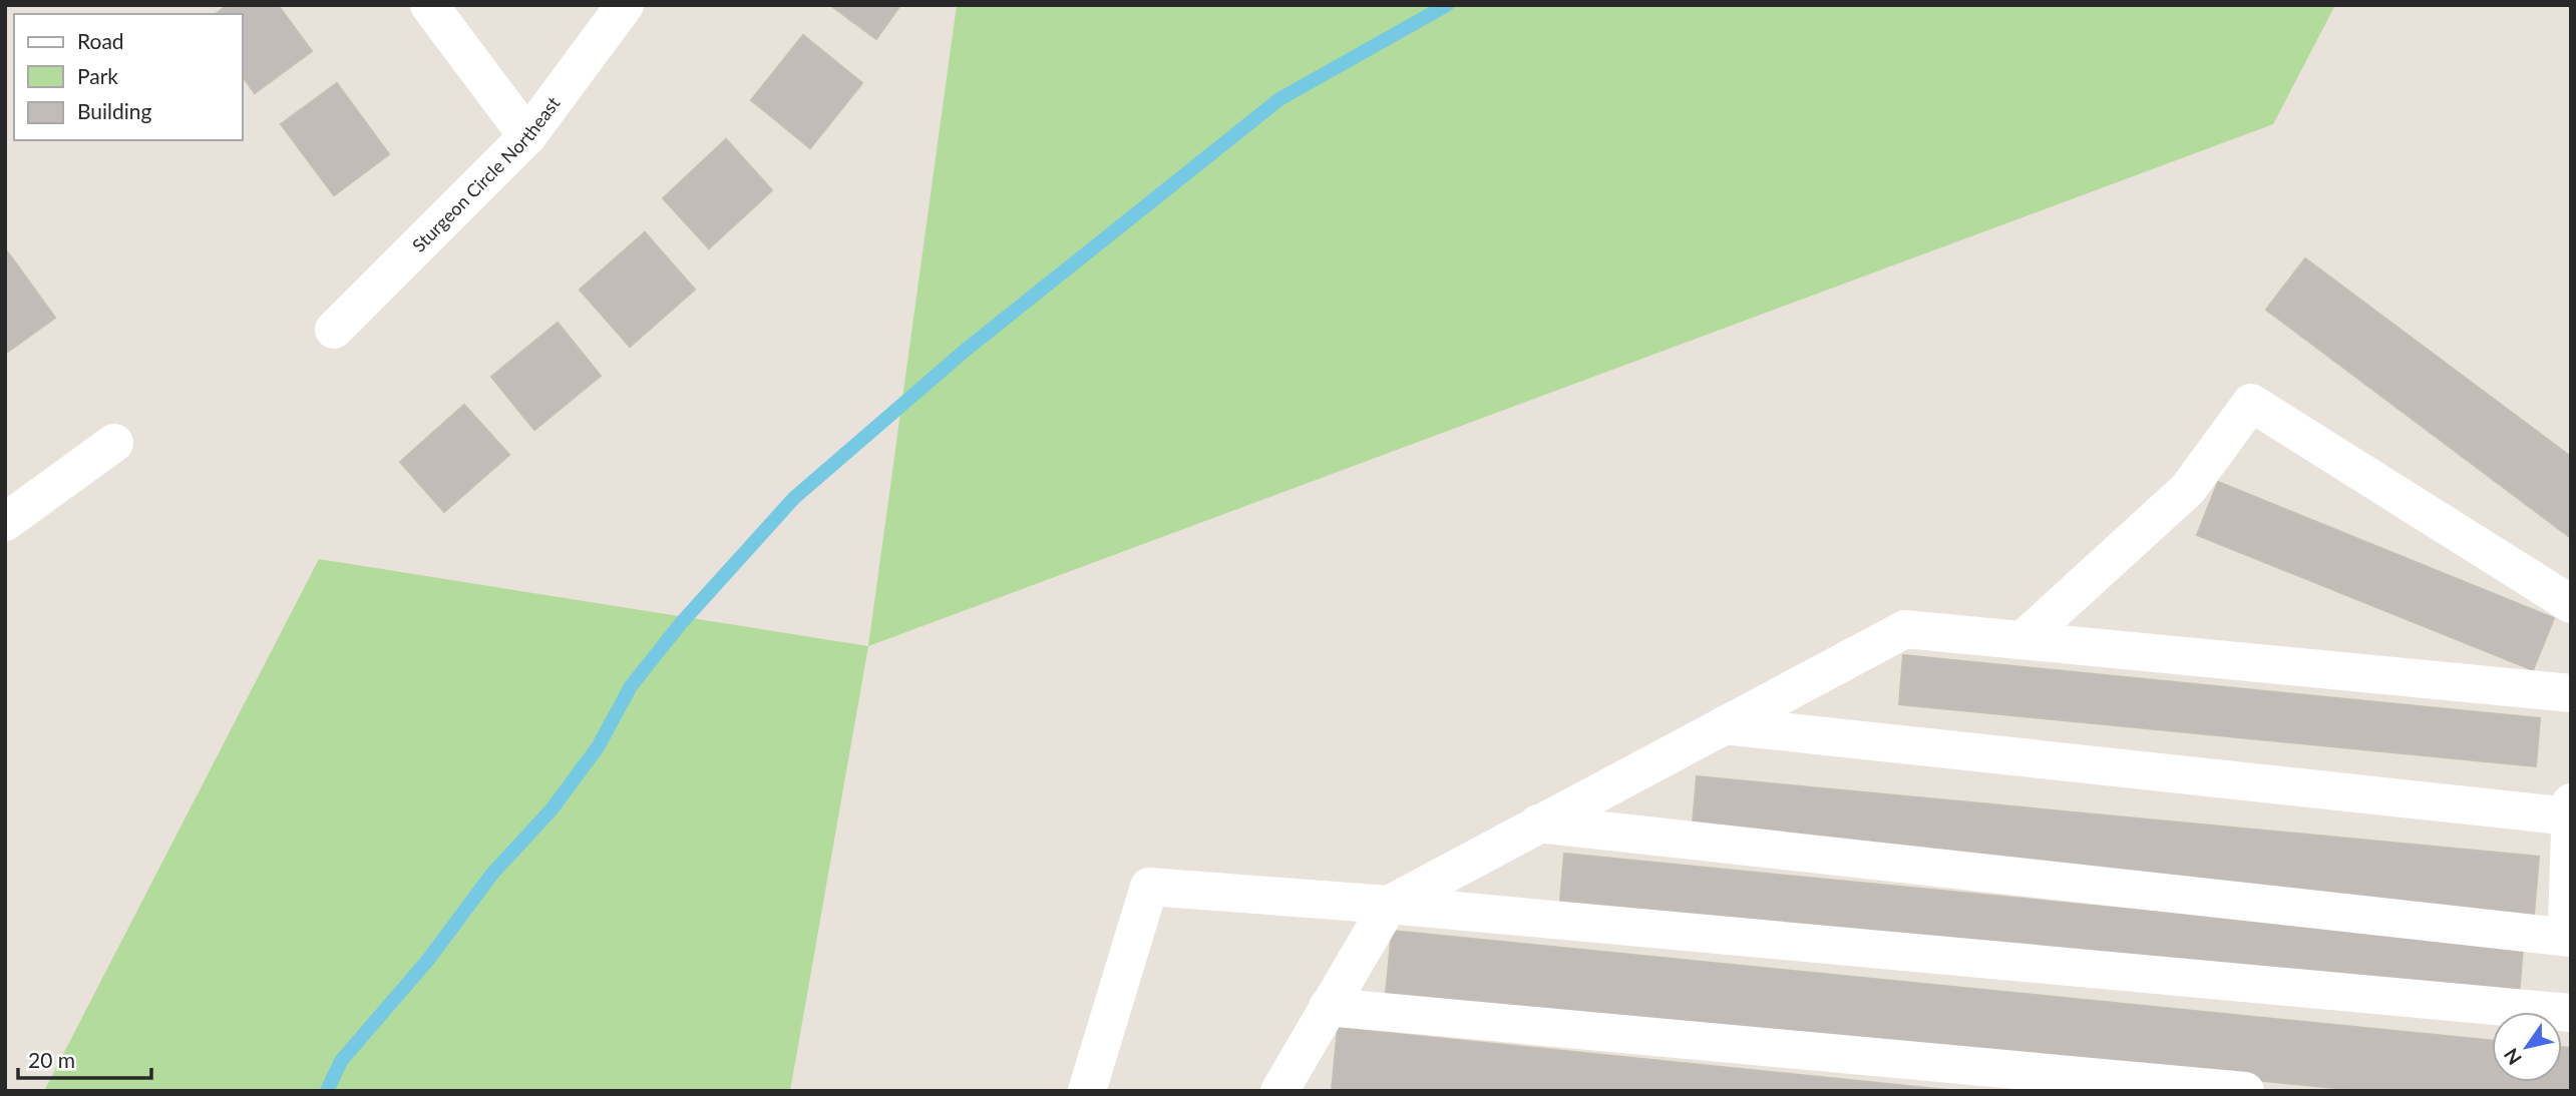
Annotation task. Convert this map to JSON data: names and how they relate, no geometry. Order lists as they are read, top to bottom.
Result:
{
  "streets": {
    "street": ["Sturgeon Circle Northeast"]
  },
  "legend": ["Road", "Park", "Building"],
  "scale_bar": "20 m",
  "north": "bottom left"
}
